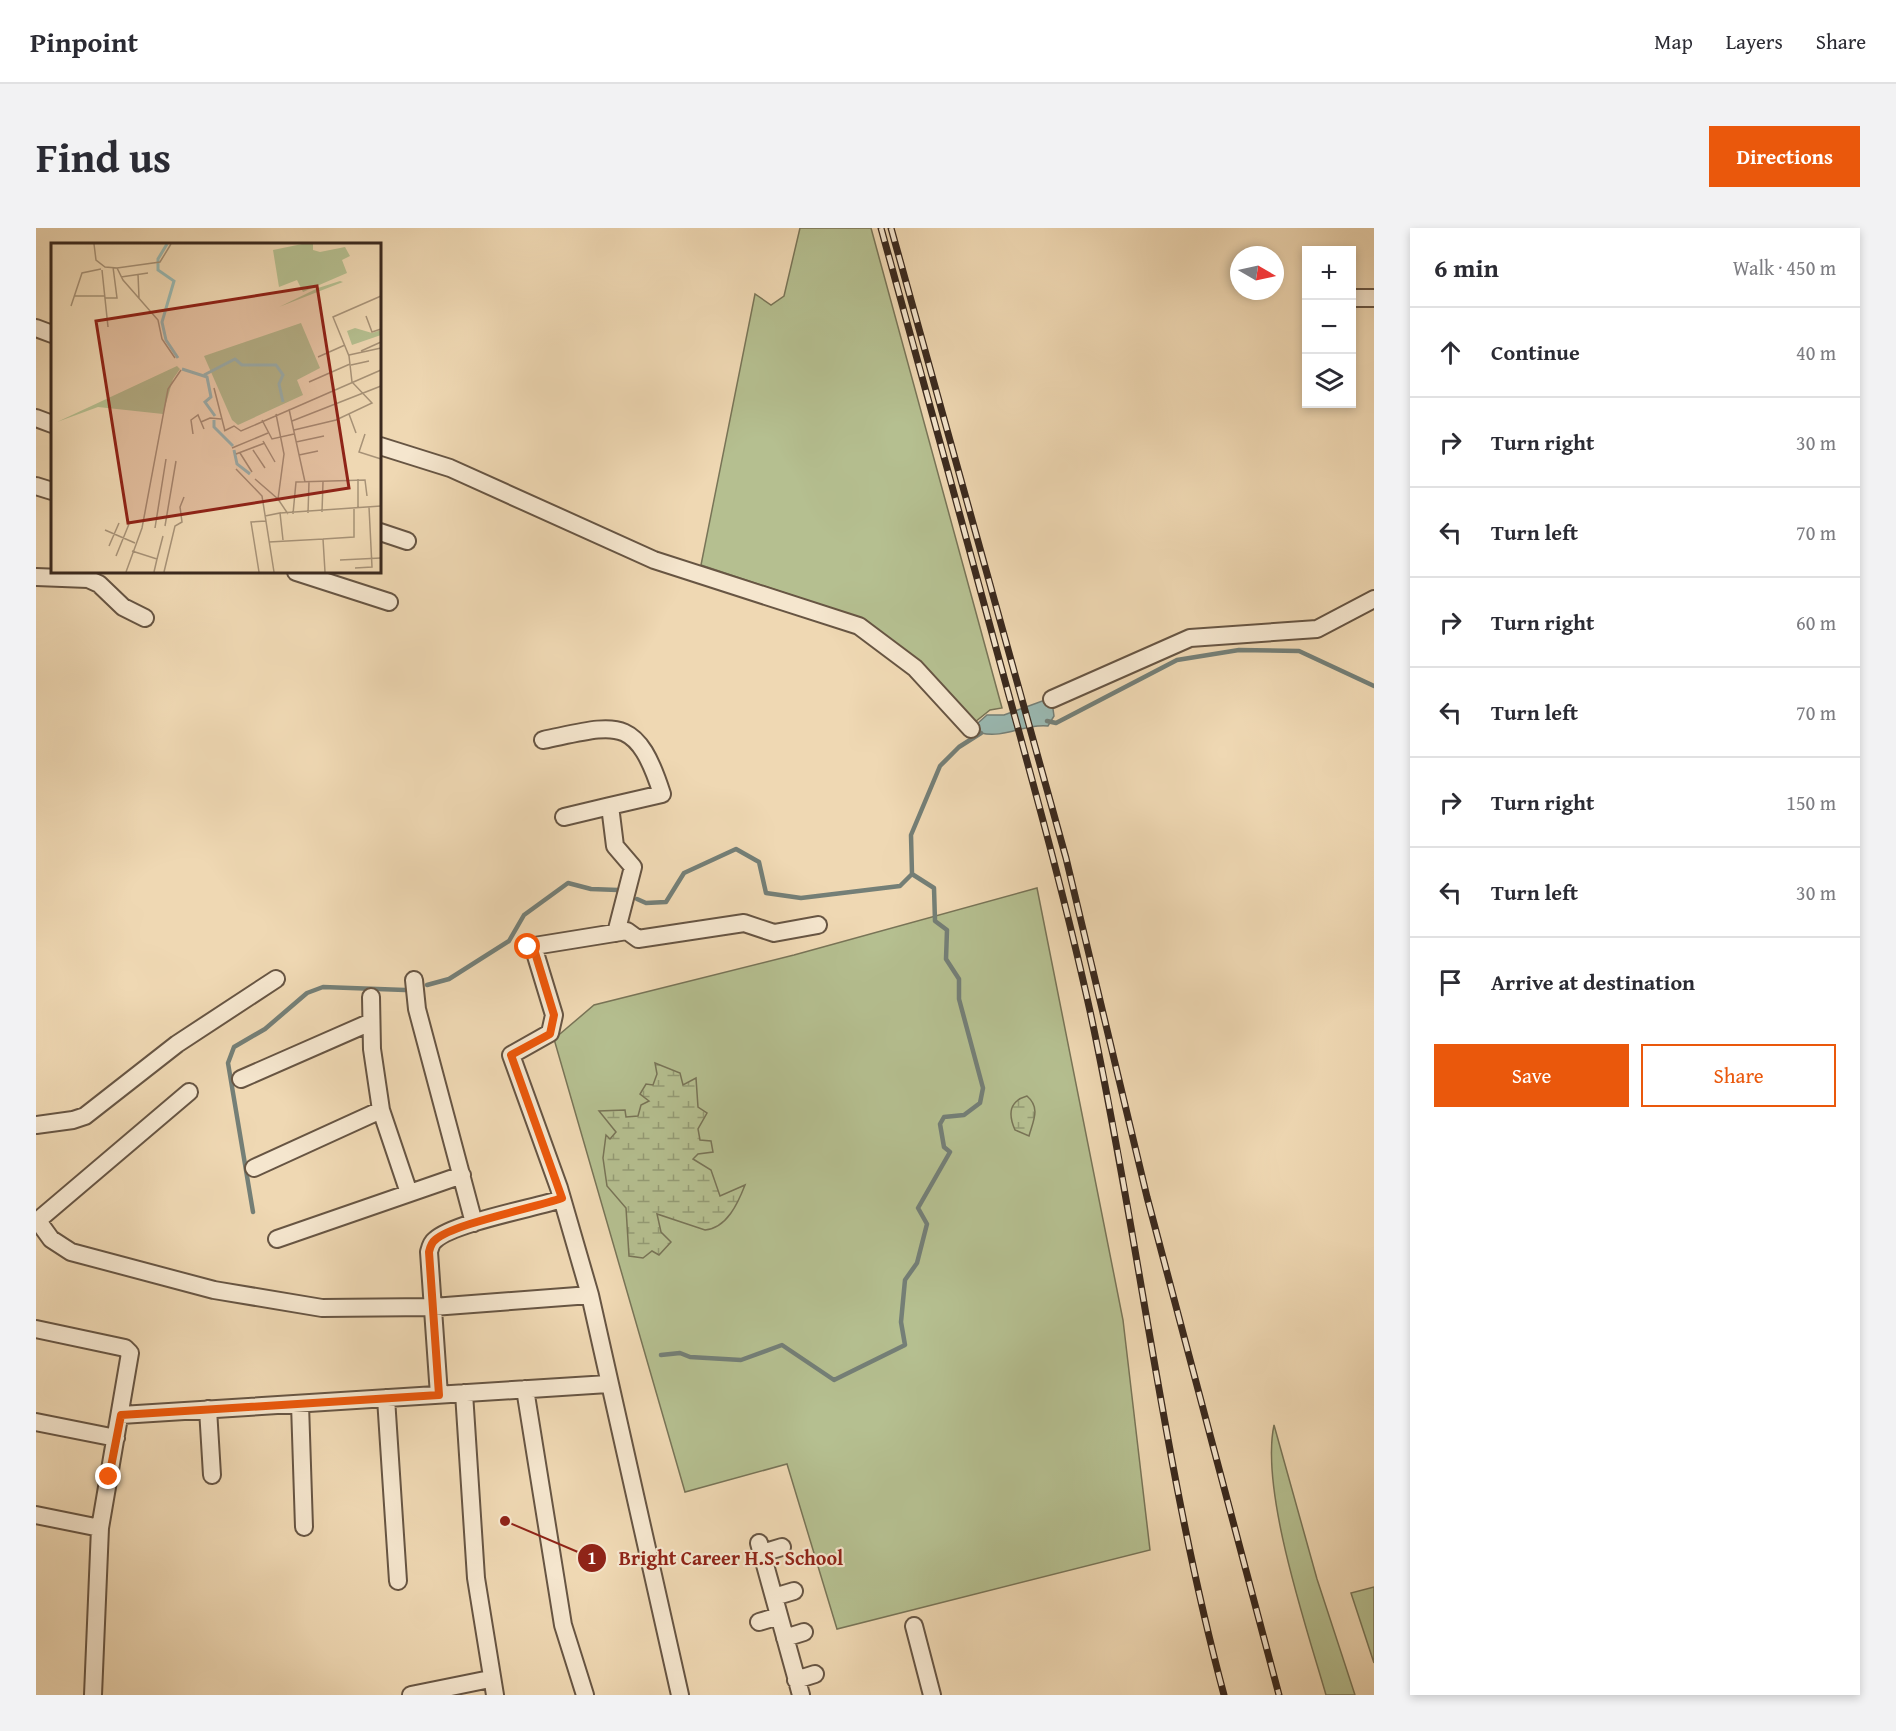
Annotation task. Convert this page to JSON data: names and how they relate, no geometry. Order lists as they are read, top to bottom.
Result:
{
  "places": ["Bright Career H.S. School"],
  "north": "right",
  "page": {
    "header": "Pinpoint",
    "nav": ["Map", "Layers", "Share"],
    "title": "Find us",
    "buttons": [
      "Directions",
      ["Save", "Share"]
    ],
    "heading": ["6 min", "Walk · 450 m"],
    "map_buttons": ["+", "−"],
    "list": [
      ["Continue", "40 m"],
      ["Turn right", "30 m"],
      ["Turn left", "70 m"],
      ["Turn right", "60 m"],
      ["Turn left", "70 m"],
      ["Turn right", "150 m"],
      ["Turn left", "30 m"],
      "Arrive at destination"
    ]
  }
}
